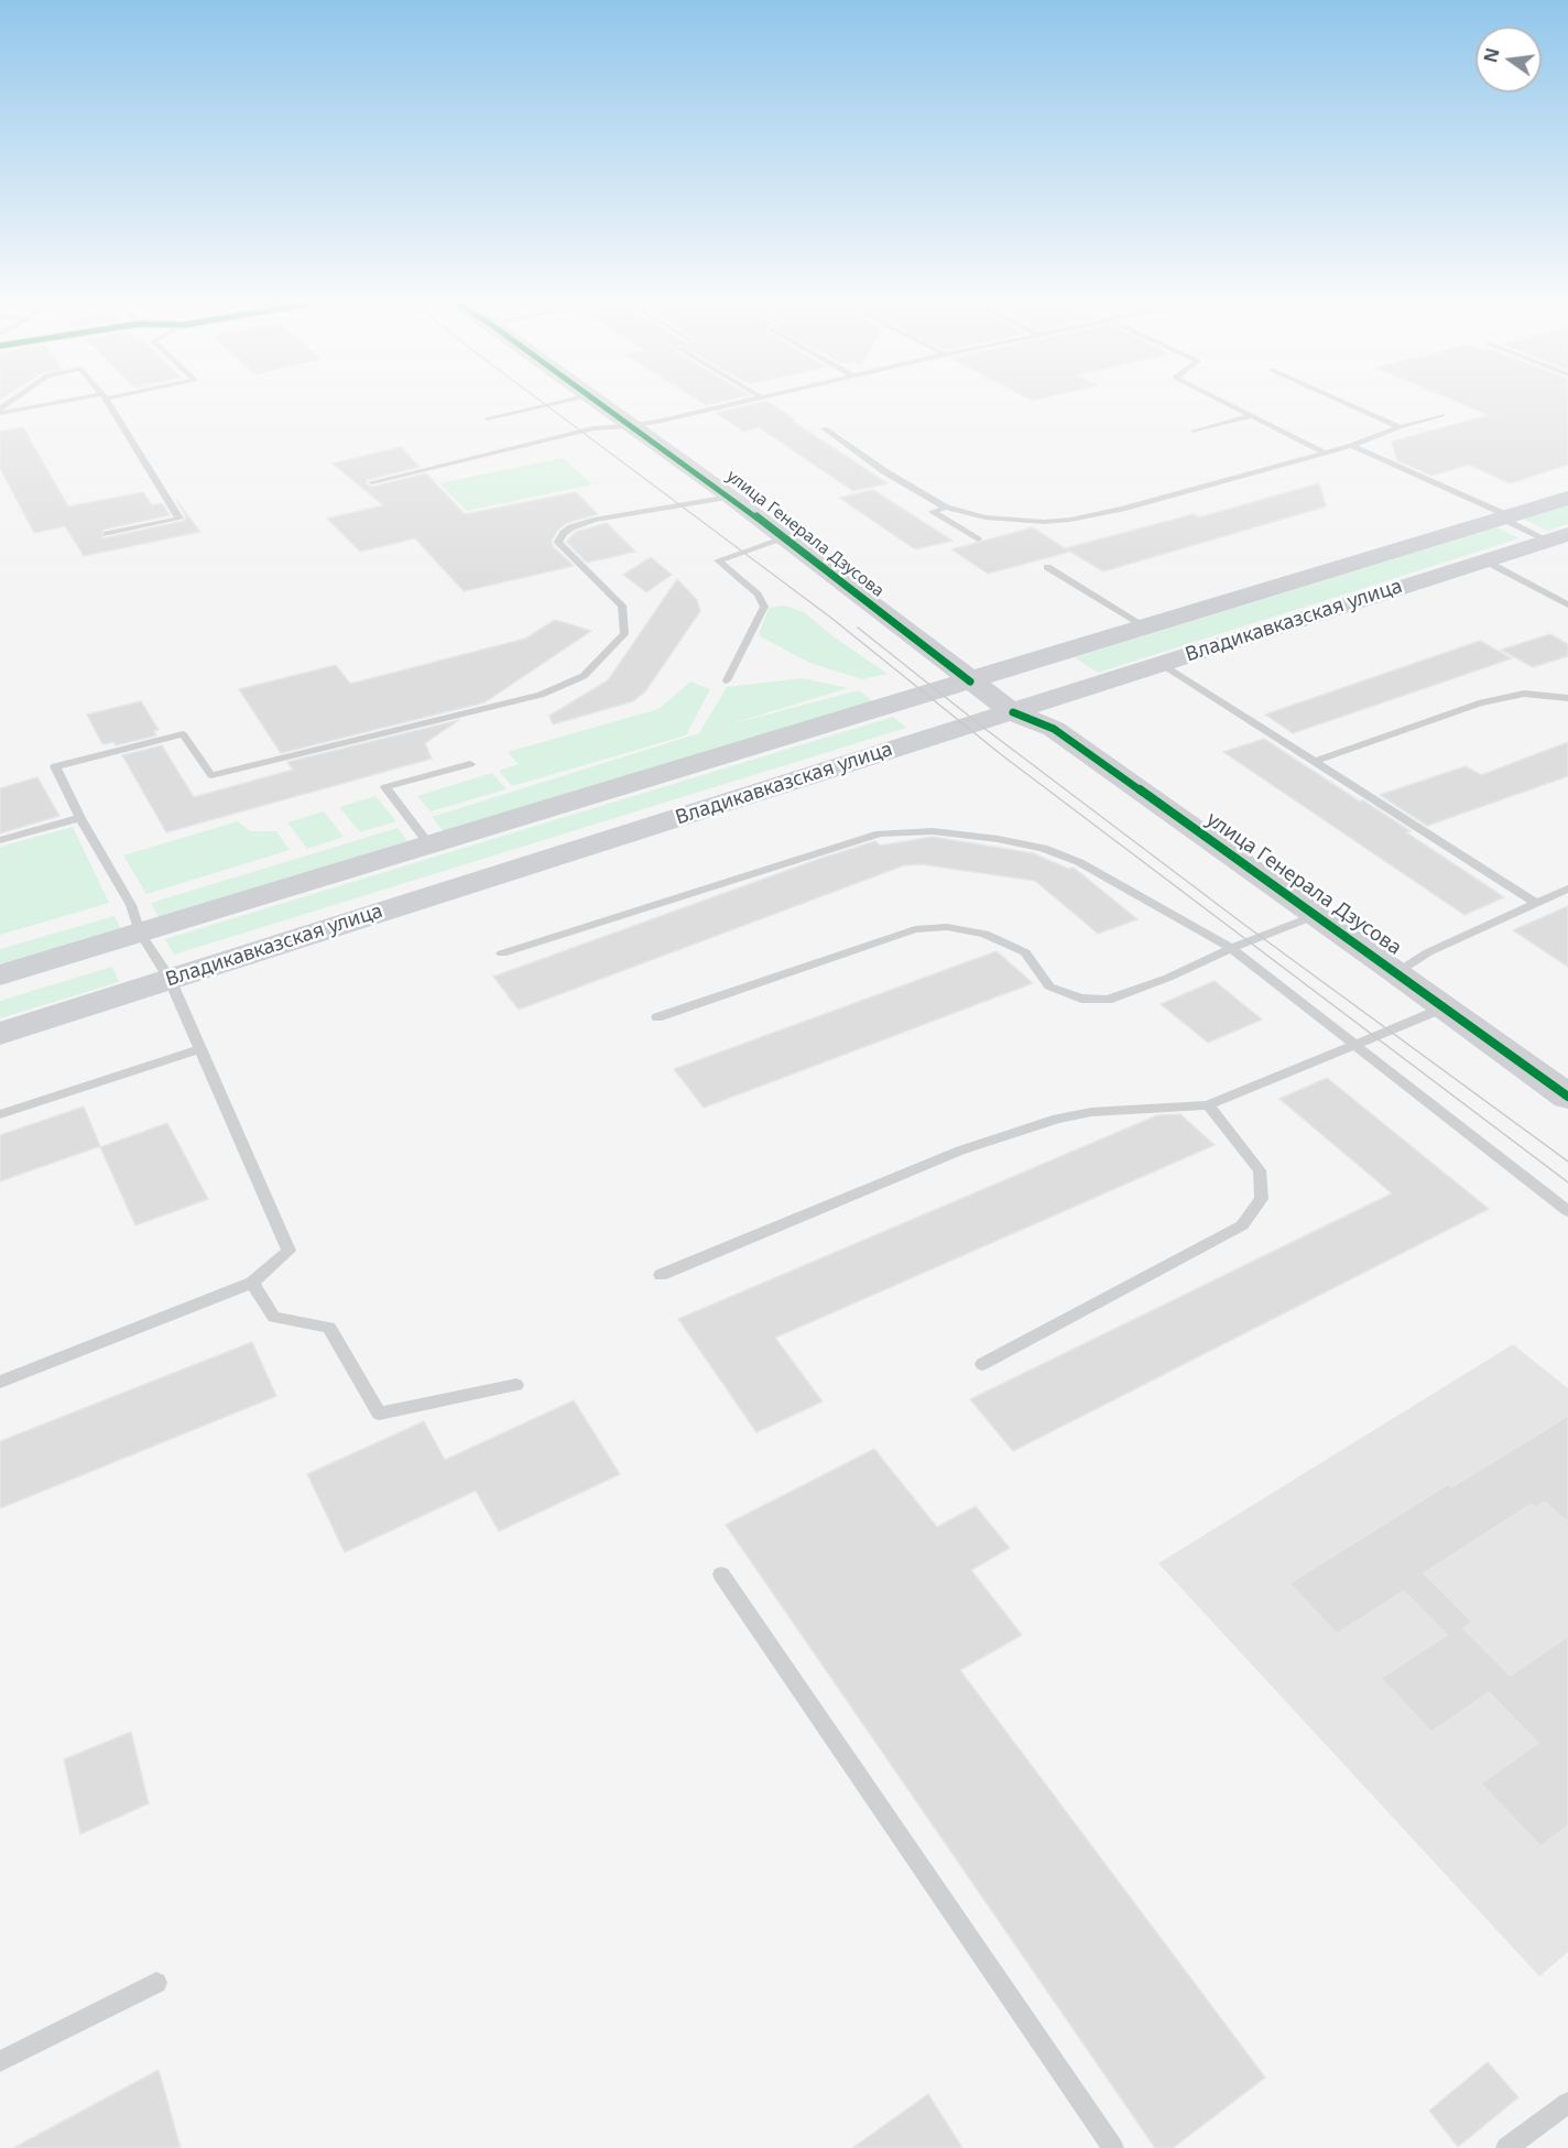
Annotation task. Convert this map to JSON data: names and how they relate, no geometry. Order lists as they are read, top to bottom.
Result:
{
  "streets": {
    "main road": ["улица Генерала Дзусова", "Владикавказская улица"]
  },
  "crossings": [
    ["улица Генерала Дзусова", "Владикавказская улица"]
  ],
  "north": "left"
}
